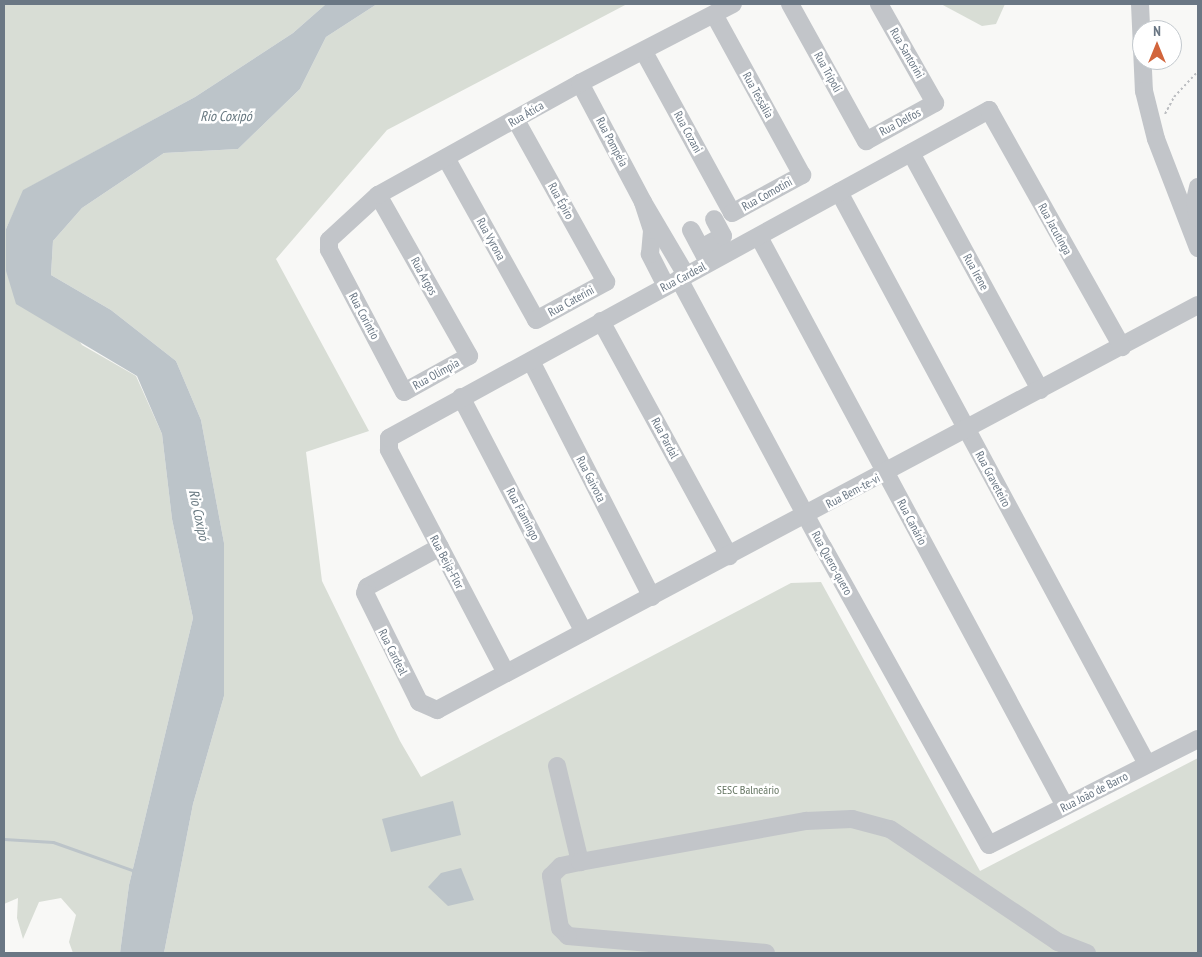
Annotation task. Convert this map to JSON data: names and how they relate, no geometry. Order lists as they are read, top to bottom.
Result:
{
  "streets": {
    "street": [
      "Rua Santorini",
      "Rua Trípoli",
      "Rua Tessália",
      "Rua Ática",
      "Rua Delfos",
      "Rua Cozani",
      "Rua Pompéia",
      "Rua Comotini",
      "Rua Épiro",
      "Rua Jacutinga",
      "Rua Vyrona",
      "Rua Irene",
      "Rua Argos",
      "Rua Cardeal",
      "Rua Caterini",
      "Rua Corintio",
      "Rua Olimpia",
      "Rua Pardal",
      "Rua Gaivota",
      "Rua Graveteiro",
      "Rua Bem-te-vi",
      "Rua Flamingo",
      "Rua Canário",
      "Rua Beija-Flor",
      "Rua Quero-quero",
      "Rua João de Barro"
    ]
  },
  "crossings": [
    ["Rua Santorini", "Rua Delfos"],
    ["Rua Trípoli", "Rua Delfos"],
    ["Rua Tessália", "Rua Ática"],
    ["Rua Tessália", "Rua Comotini"],
    ["Rua Ática", "Rua Cozani"],
    ["Rua Ática", "Rua Pompéia"],
    ["Rua Ática", "Rua Épiro"],
    ["Rua Ática", "Rua Vyrona"],
    ["Rua Ática", "Rua Argos"],
    ["Rua Ática", "Rua Corintio"],
    ["Rua Cozani", "Rua Comotini"],
    ["Rua Pompéia", "Rua Cardeal"],
    ["Rua Pompéia", "Rua Quero-quero"],
    ["Rua Épiro", "Rua Caterini"],
    ["Rua Jacutinga", "Rua Cardeal"],
    ["Rua Jacutinga", "Rua Bem-te-vi"],
    ["Rua Vyrona", "Rua Caterini"],
    ["Rua Irene", "Rua Cardeal"],
    ["Rua Irene", "Rua Bem-te-vi"],
    ["Rua Argos", "Rua Olimpia"],
    ["Rua Cardeal", "Rua Pardal"],
    ["Rua Cardeal", "Rua Gaivota"],
    ["Rua Cardeal", "Rua Graveteiro"],
    ["Rua Cardeal", "Rua Bem-te-vi"],
    ["Rua Cardeal", "Rua Flamingo"],
    ["Rua Cardeal", "Rua Canário"],
    ["Rua Cardeal", "Rua Beija-Flor"],
    ["Rua Cardeal", "Rua Quero-quero"],
    ["Rua Corintio", "Rua Olimpia"],
    ["Rua Pardal", "Rua Bem-te-vi"],
    ["Rua Gaivota", "Rua Bem-te-vi"],
    ["Rua Graveteiro", "Rua Bem-te-vi"],
    ["Rua Graveteiro", "Rua João de Barro"],
    ["Rua Bem-te-vi", "Rua Flamingo"],
    ["Rua Bem-te-vi", "Rua Canário"],
    ["Rua Bem-te-vi", "Rua Beija-Flor"],
    ["Rua Bem-te-vi", "Rua Quero-quero"],
    ["Rua Canário", "Rua João de Barro"],
    ["Rua Quero-quero", "Rua João de Barro"]
  ],
  "water": ["Rio Coxipó"],
  "parks": ["SESC Balneário"],
  "north": "top"
}
